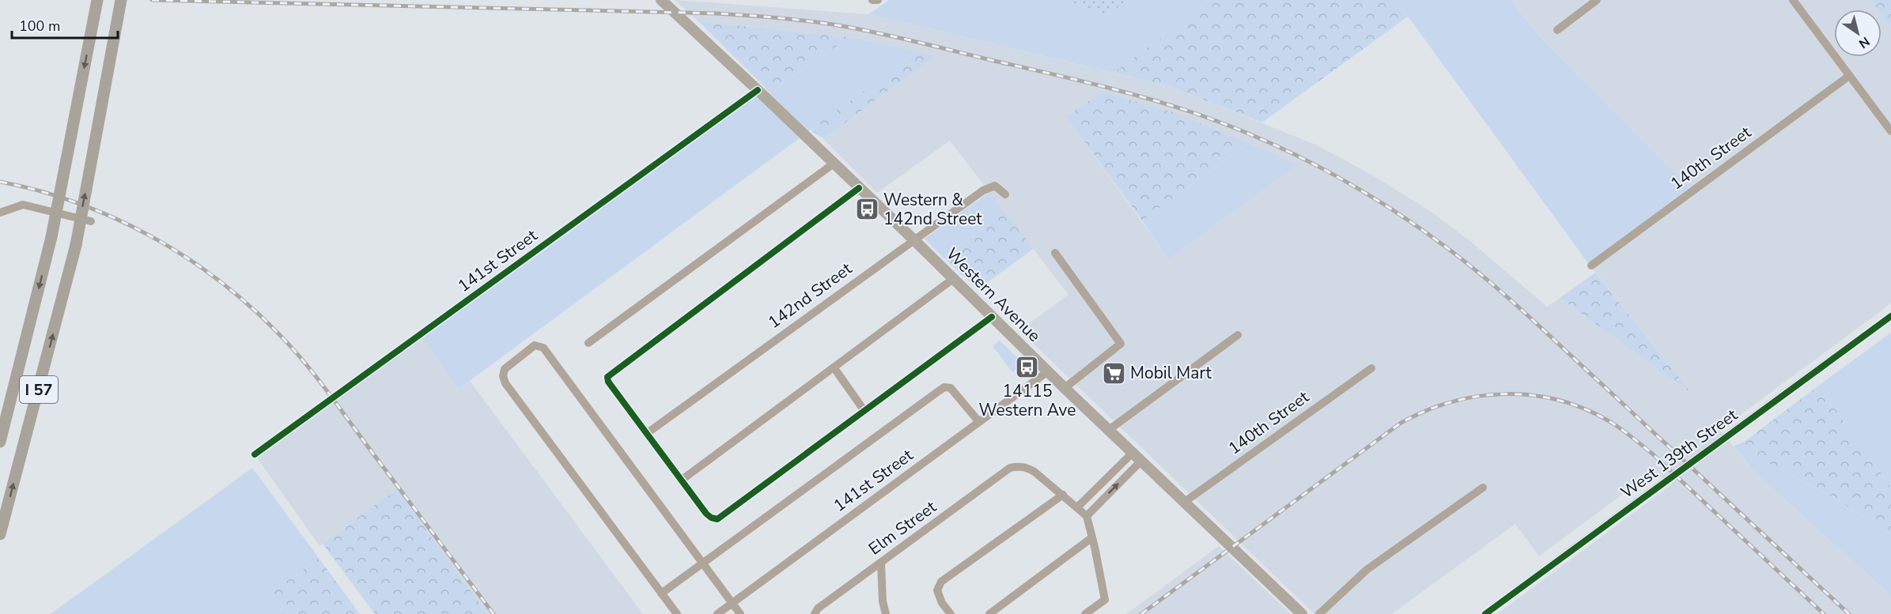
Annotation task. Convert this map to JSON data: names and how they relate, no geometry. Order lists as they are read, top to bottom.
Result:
{
  "streets": {
    "highway": ["I 57"],
    "main road": ["Western Avenue"],
    "street": [
      "140th Street",
      "141st Street",
      "142nd Street",
      "West 139th Street",
      "Elm Street"
    ]
  },
  "crossings": [
    ["140th Street", "Western Avenue"],
    ["141st Street", "Western Avenue"],
    ["Western Avenue", "142nd Street"]
  ],
  "places": {
    "bus stop": ["Western & 142nd Street", "14115 Western Ave"],
    "supermarket": ["Mobil Mart"]
  },
  "scale_bar": "100 m",
  "north": "bottom right"
}
